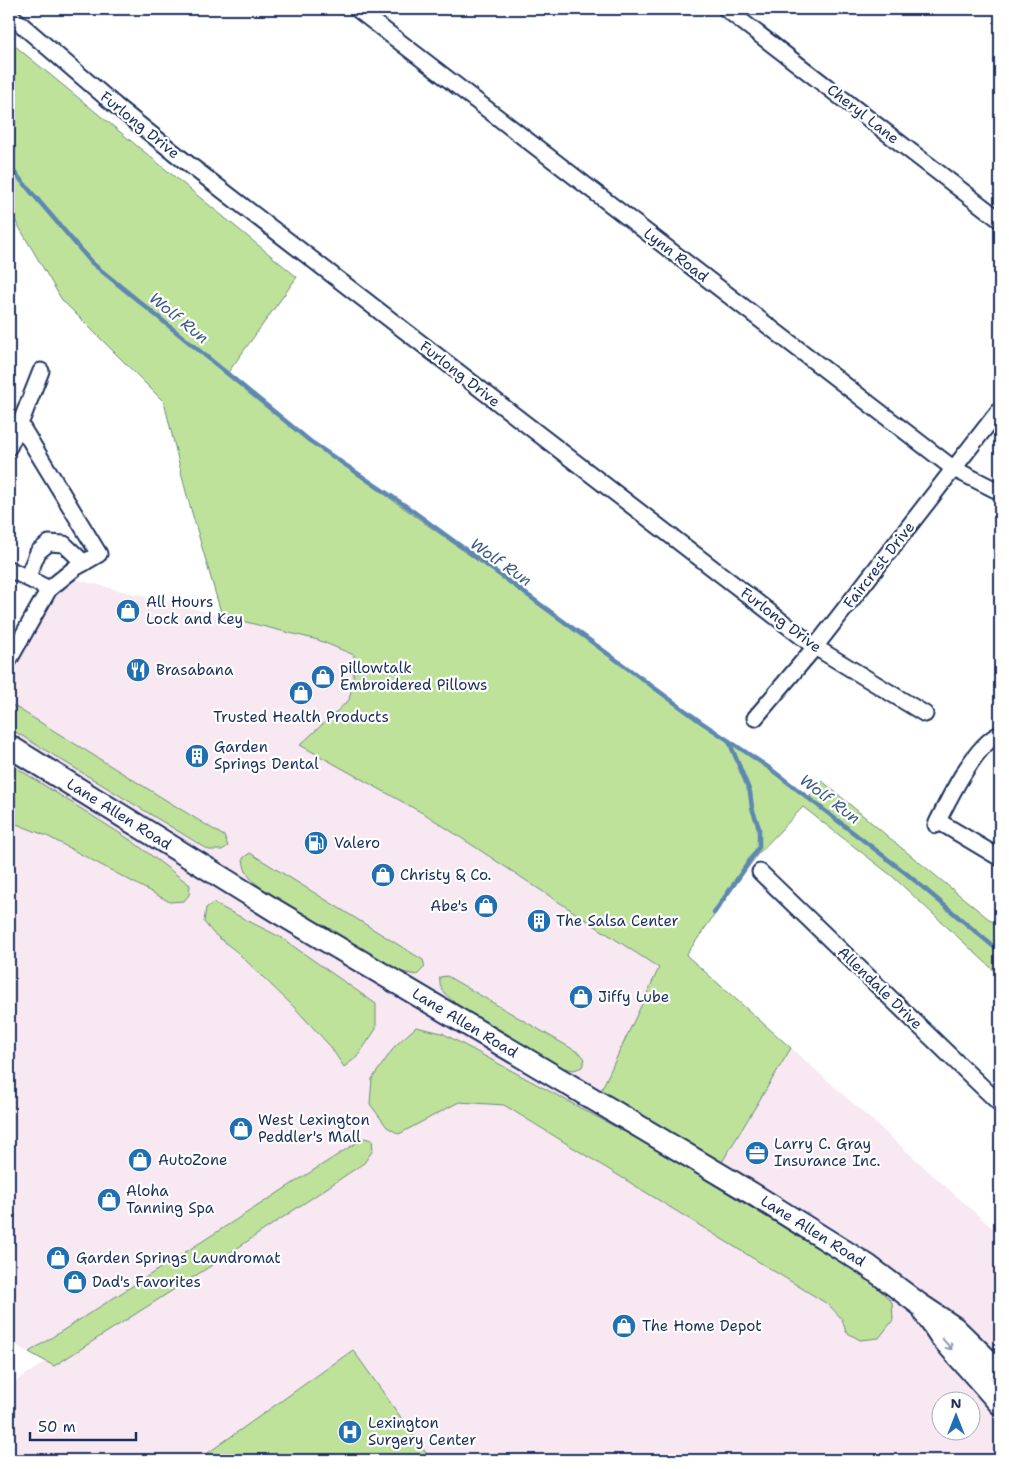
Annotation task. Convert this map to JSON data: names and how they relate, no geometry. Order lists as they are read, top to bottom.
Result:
{
  "streets": {
    "main road": ["Lane Allen Road"],
    "street": [
      "Cheryl Lane",
      "Furlong Drive",
      "Lynn Road",
      "Faircrest Drive",
      "Allendale Drive"
    ]
  },
  "crossings": [
    ["Furlong Drive", "Faircrest Drive"],
    ["Lynn Road", "Faircrest Drive"]
  ],
  "water": ["Wolf Run"],
  "places": {
    "shop": [
      "All Hours Lock and Key",
      "pillowtalk Embroidered Pillows",
      "Trusted Health Products",
      "Christy & Co.",
      "Abe's",
      "Jiffy Lube",
      "West Lexington Peddler's Mall",
      "AutoZone",
      "Aloha Tanning Spa",
      "Garden Springs Laundromat",
      "Dad's Favorites",
      "The Home Depot"
    ],
    "restaurant": ["Brasabana"],
    "building": ["Garden Springs Dental", "The Salsa Center"],
    "fuel station": ["Valero"],
    "office": ["Larry C. Gray Insurance Inc."],
    "hospital": ["Lexington Surgery Center"]
  },
  "scale_bar": "50 m",
  "north": "top"
}
